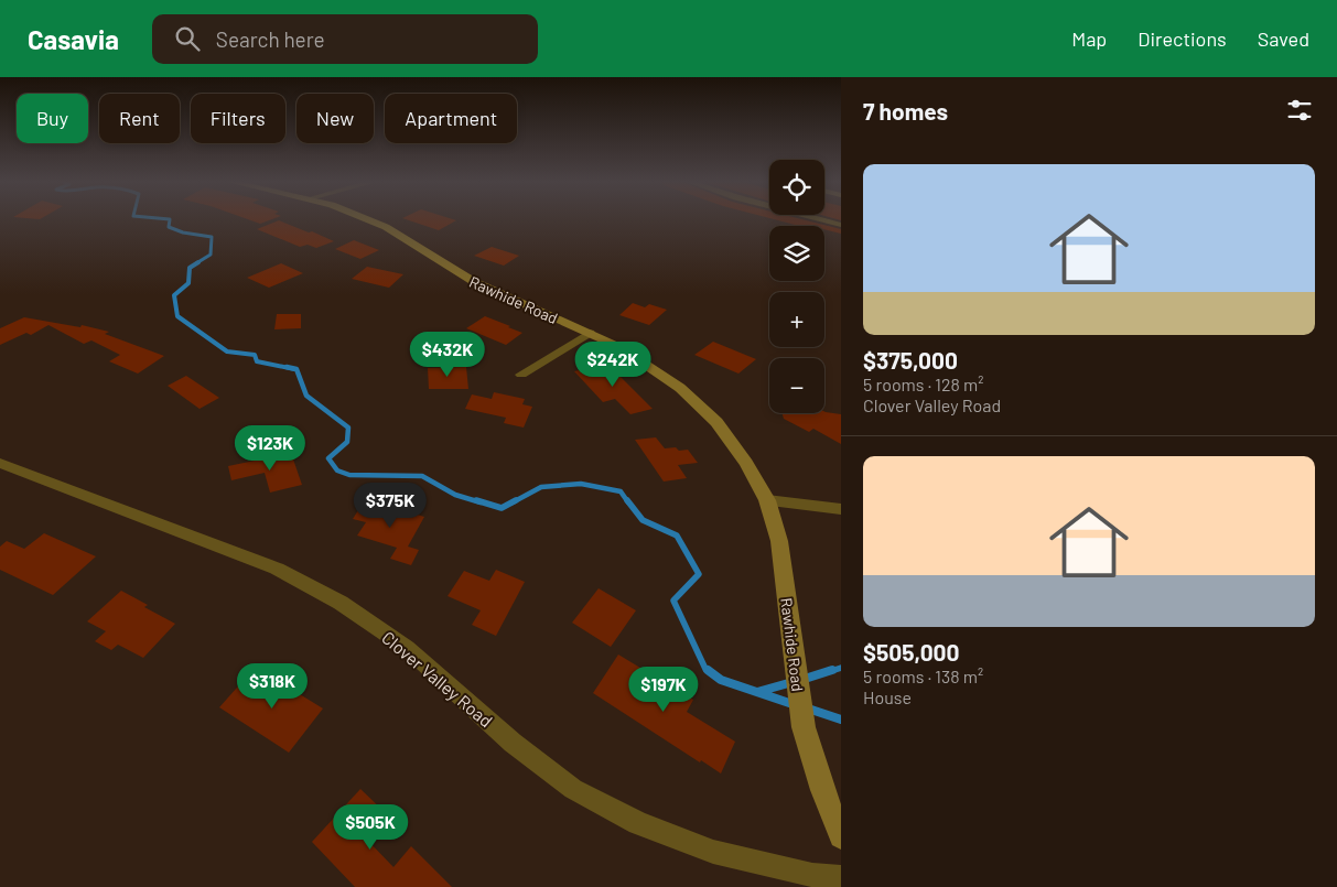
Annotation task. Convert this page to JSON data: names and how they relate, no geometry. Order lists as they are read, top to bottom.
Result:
{
  "streets": {
    "street": ["Rawhide Road", "Clover Valley Road"]
  },
  "page": {
    "header": "Casavia",
    "search": "Search here",
    "nav": ["Map", "Directions", "Saved"],
    "heading": "7 homes",
    "chip": [
      "Buy",
      "Rent",
      "Filters",
      "New",
      "Apartment"
    ],
    "list": [
      {
        "name": "$375,000",
        "note": "5 rooms · 128 m² · Clover Valley Road"
      },
      {
        "name": "$505,000",
        "note": "5 rooms · 138 m² · House"
      }
    ],
    "map_buttons": ["+", "−"],
    "price": [
      "$432K",
      "$242K",
      "$123K",
      "$375K",
      "$318K",
      "$197K",
      "$505K"
    ]
  }
}
